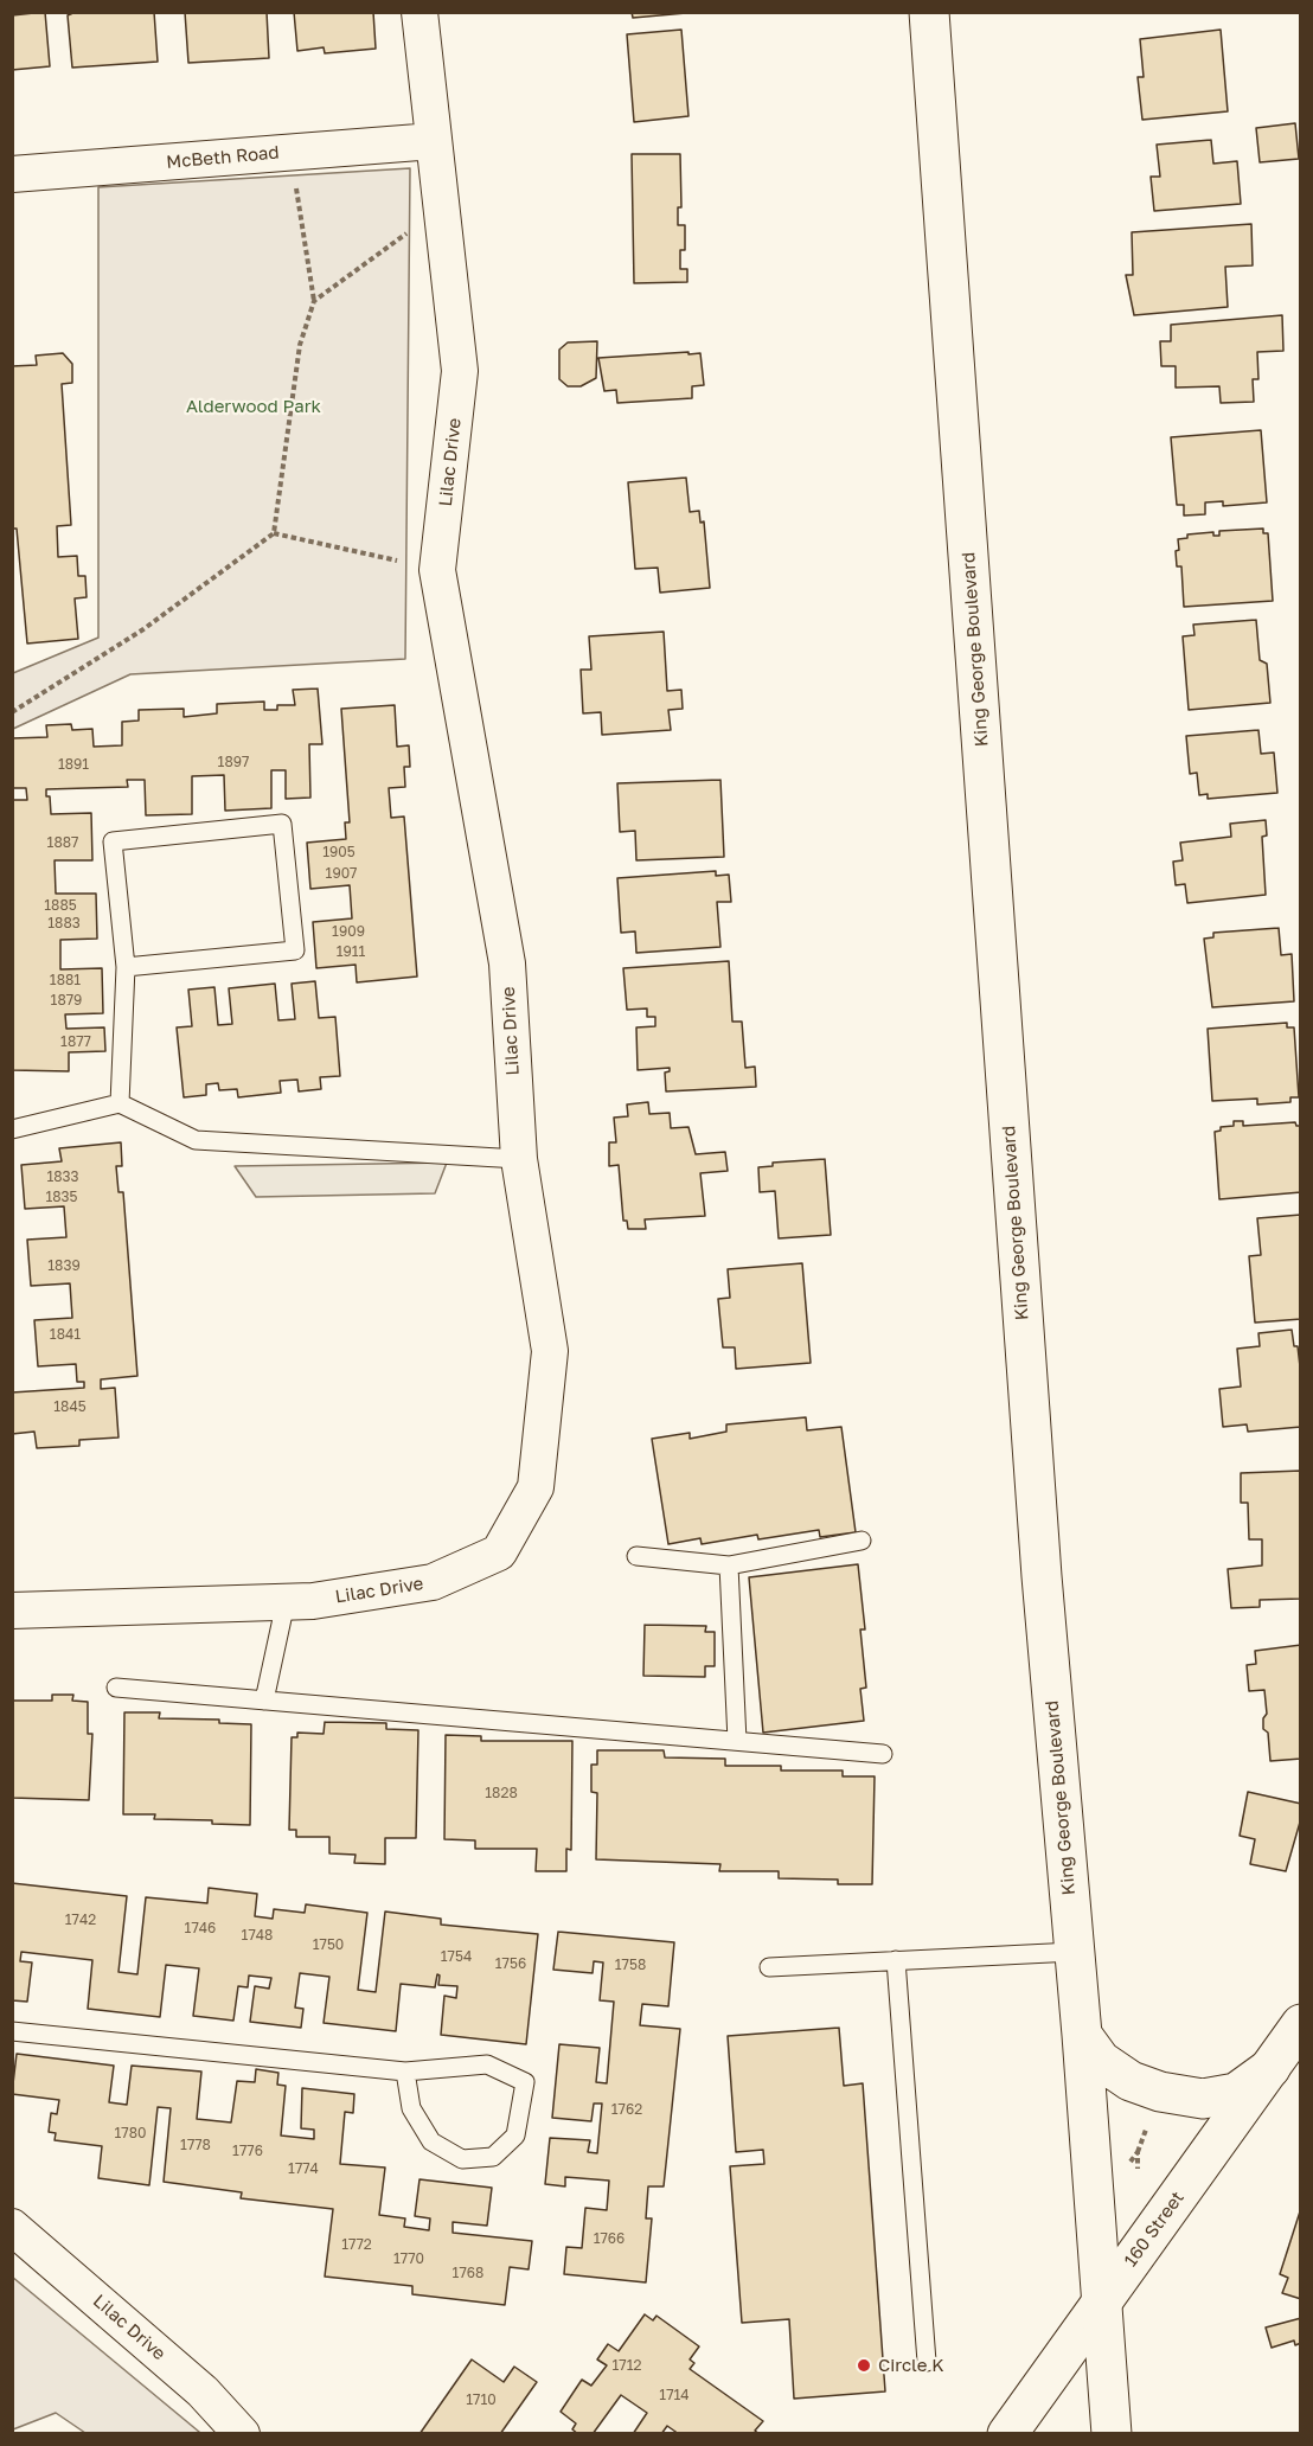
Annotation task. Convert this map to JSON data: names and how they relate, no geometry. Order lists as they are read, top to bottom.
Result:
{
  "streets": {
    "main road": ["King George Boulevard", "160 Street"],
    "street": ["McBeth Road", "Lilac Drive"]
  },
  "crossings": [
    ["McBeth Road", "Lilac Drive"],
    ["King George Boulevard", "160 Street"]
  ],
  "parks": ["Alderwood Park"],
  "places": ["Circle K"],
  "house_numbers": [
    "1897",
    "1891",
    "1887",
    "1905",
    "1907",
    "1885",
    "1883",
    "1909",
    "1911",
    "1881",
    "1879",
    "1877",
    "1833",
    "1835",
    "1839",
    "1841",
    "1845",
    "1828",
    "1742",
    "1746",
    "1748",
    "1750",
    "1754",
    "1756",
    "1758",
    "1762",
    "1780",
    "1778",
    "1776",
    "1774",
    "1766",
    "1772",
    "1770",
    "1768",
    "1712",
    "1714",
    "1710"
  ]
}
